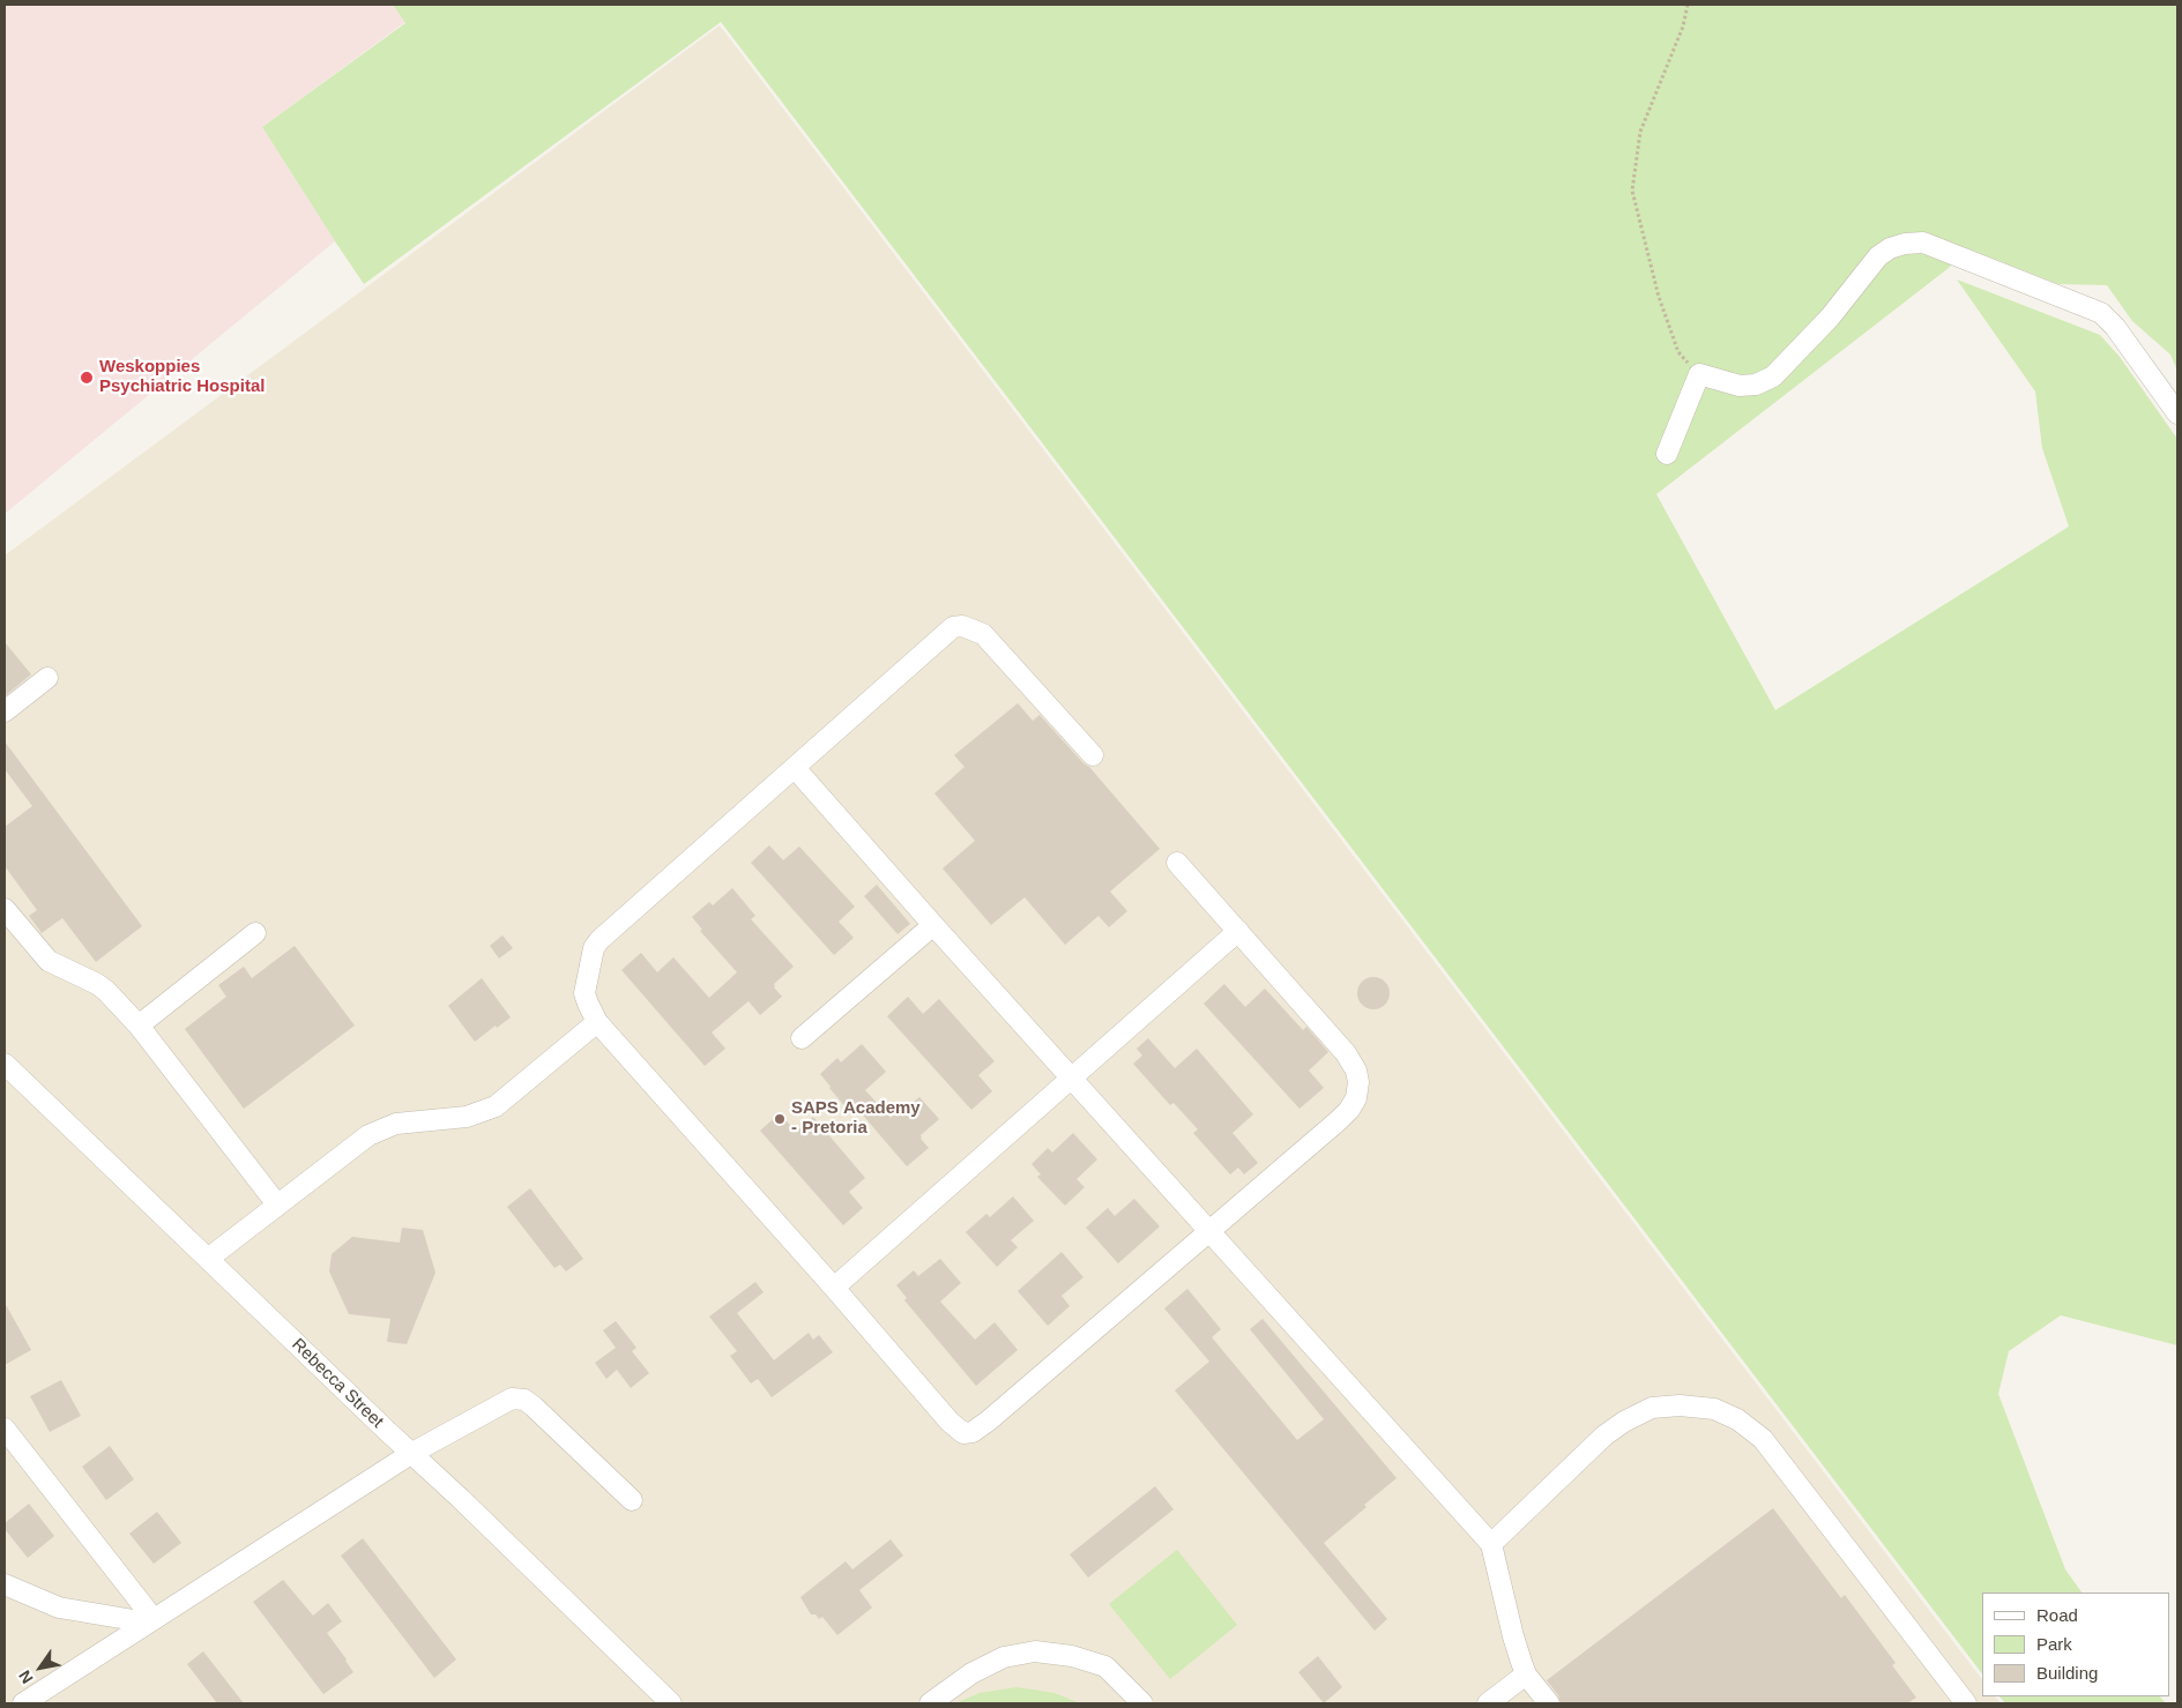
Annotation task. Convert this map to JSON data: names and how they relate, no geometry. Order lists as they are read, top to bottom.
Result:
{
  "streets": {
    "street": ["Rebecca Street"]
  },
  "places": ["Weskoppies Psychiatric Hospital", "SAPS Academy - Pretoria"],
  "legend": ["Road", "Park", "Building"],
  "north": "bottom left"
}
